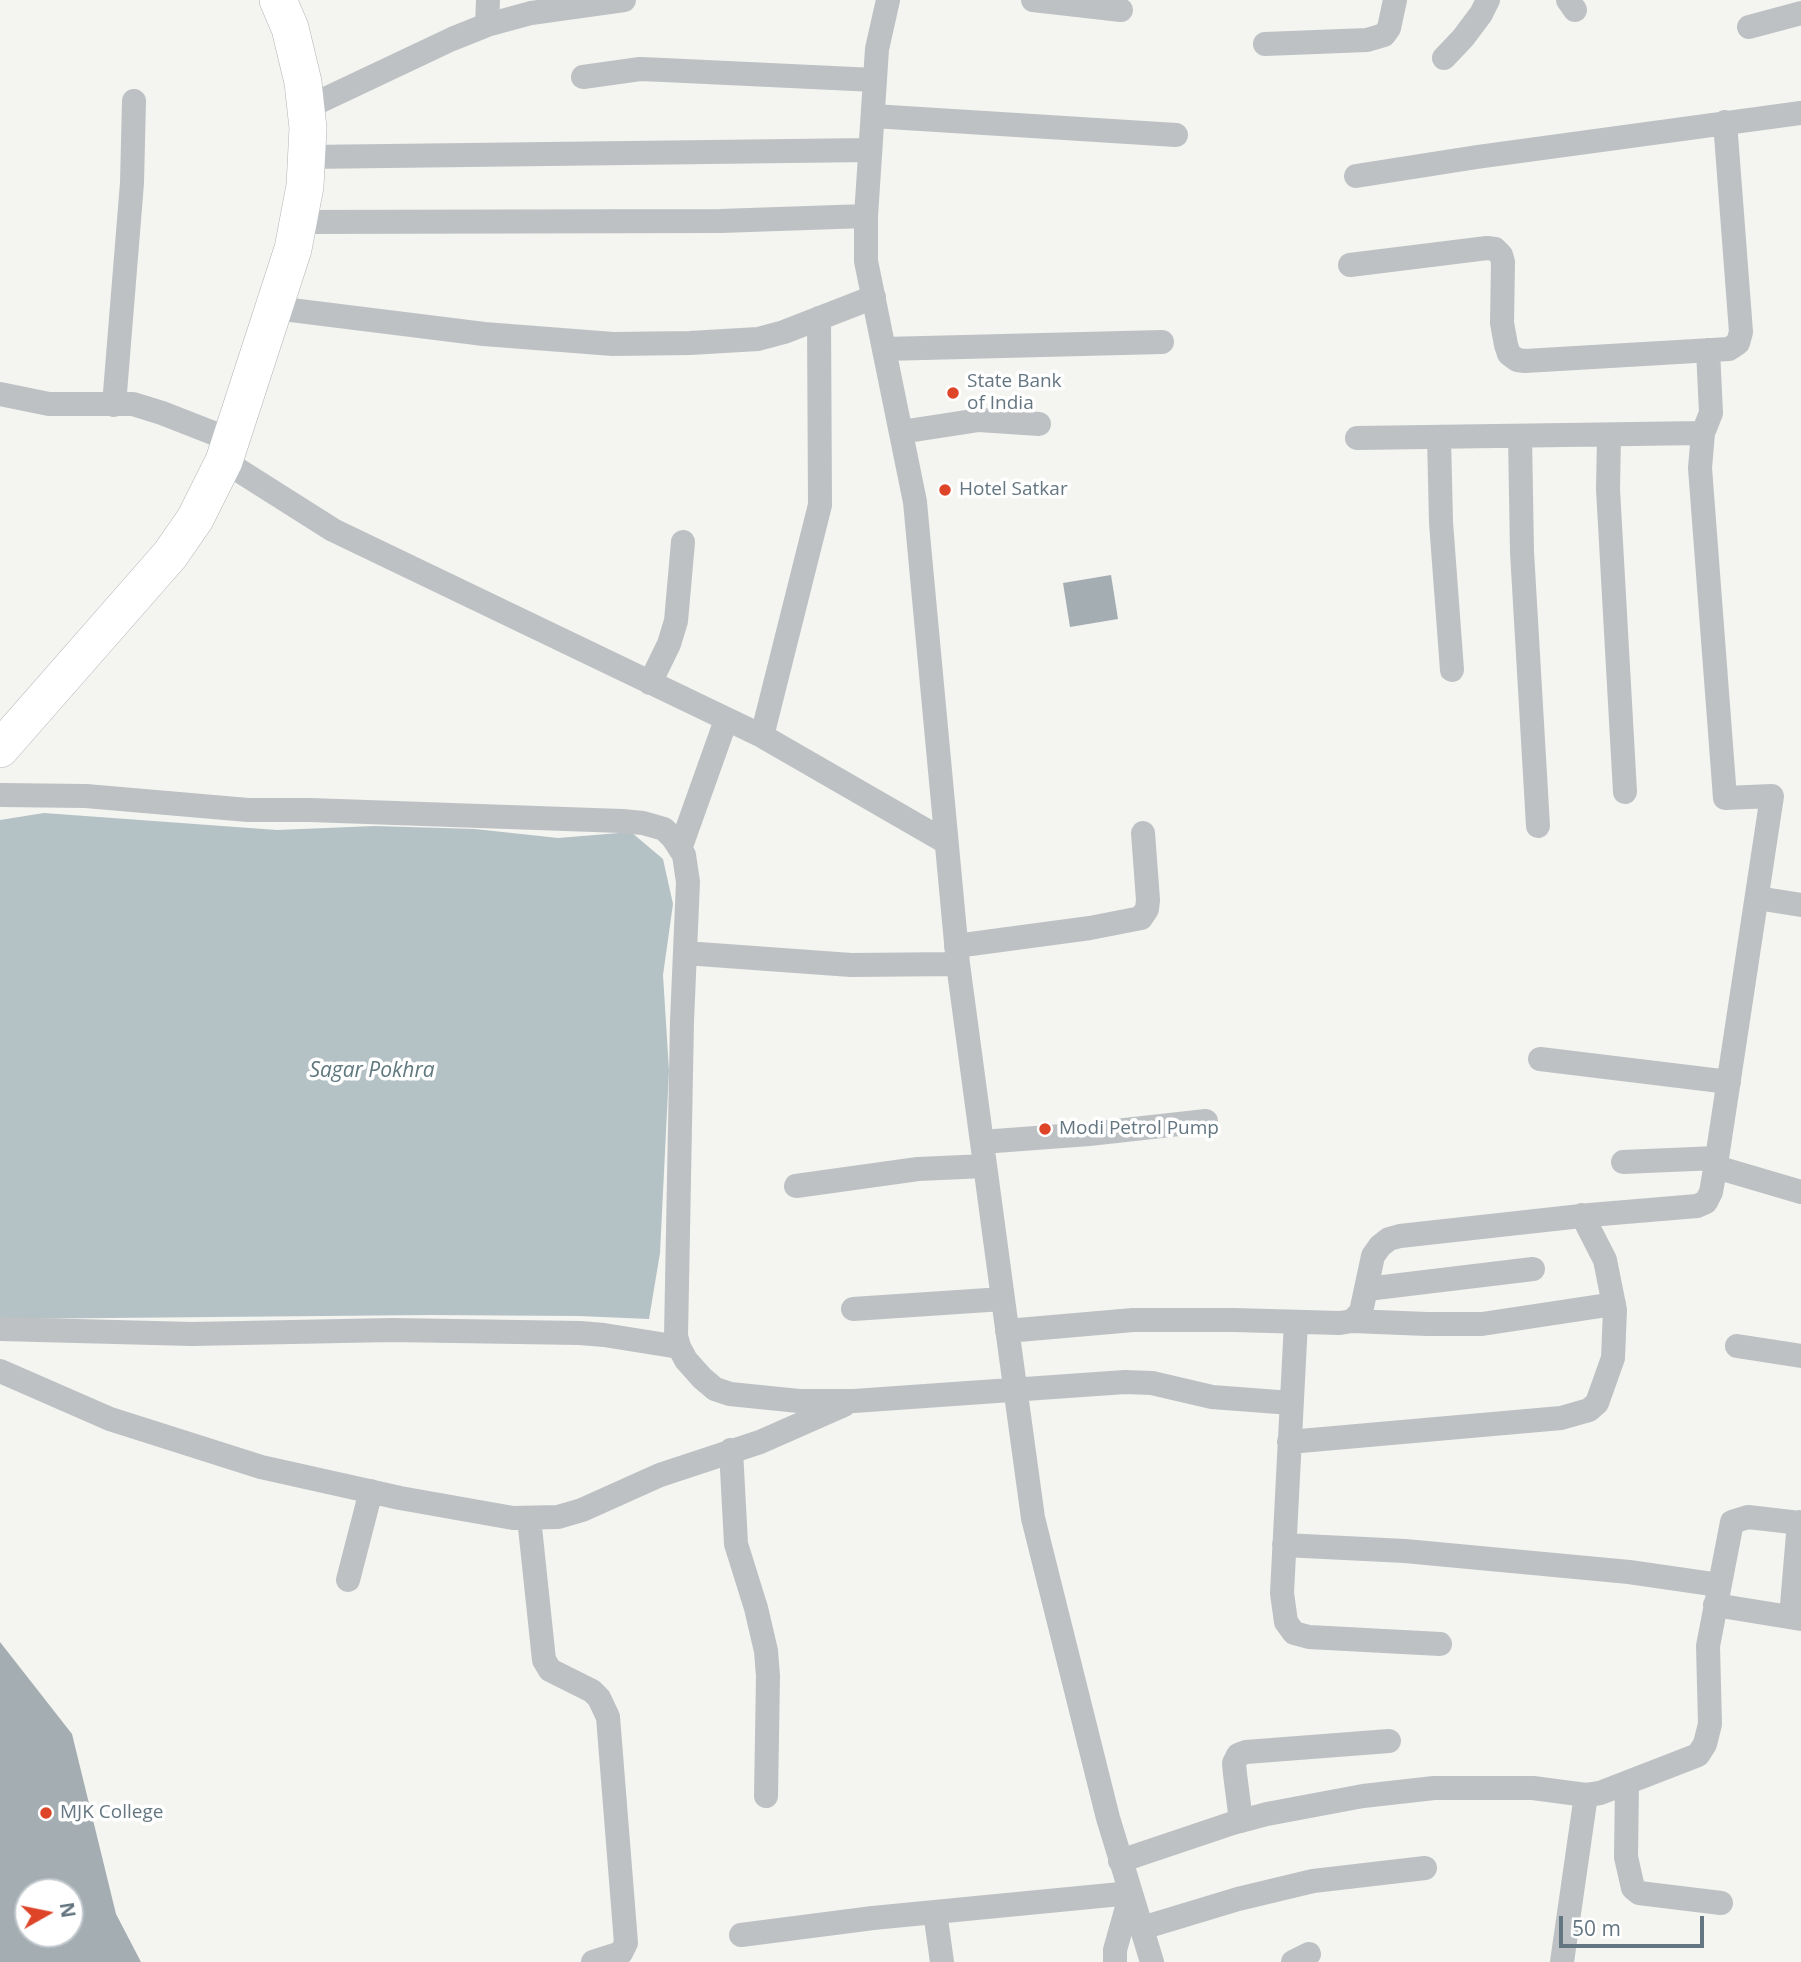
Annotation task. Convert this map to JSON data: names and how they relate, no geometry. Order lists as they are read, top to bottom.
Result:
{
  "water": ["Sagar Pokhra"],
  "places": [
    "State Bank of India",
    "Hotel Satkar",
    "Modi Petrol Pump",
    "MJK College"
  ],
  "scale_bar": "50 m",
  "north": "right"
}
